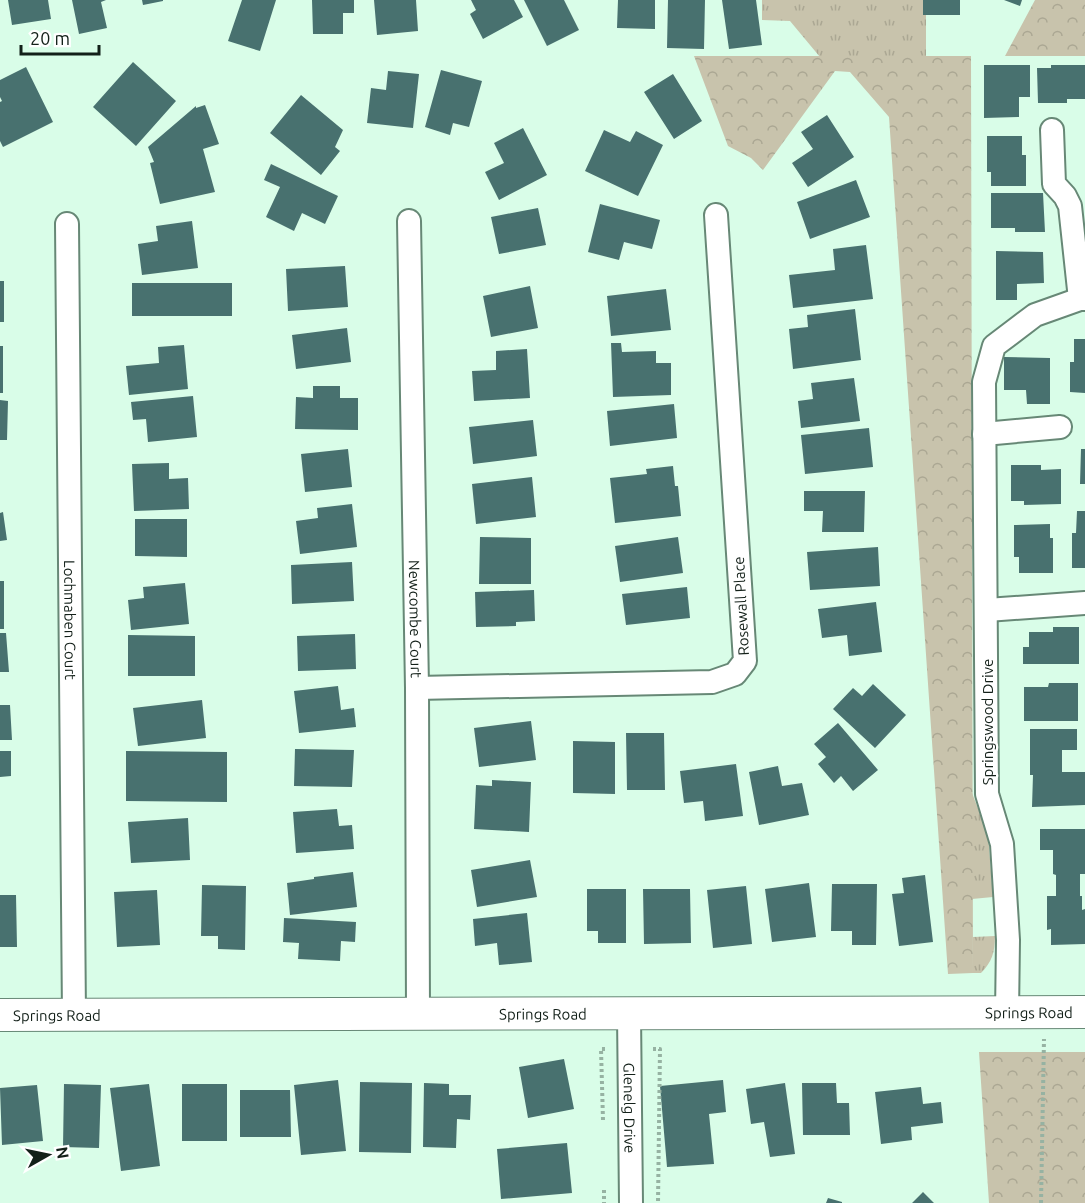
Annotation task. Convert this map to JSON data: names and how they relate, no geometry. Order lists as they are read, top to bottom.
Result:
{
  "streets": {
    "main road": ["Springs Road"],
    "street": [
      "Rosewall Place",
      "Newcombe Court",
      "Lochmaben Court",
      "Springswood Drive",
      "Glenelg Drive"
    ]
  },
  "crossings": [
    ["Rosewall Place", "Newcombe Court"],
    ["Newcombe Court", "Springs Road"],
    ["Lochmaben Court", "Springs Road"],
    ["Springswood Drive", "Springs Road"],
    ["Springs Road", "Glenelg Drive"]
  ],
  "scale_bar": "20 m",
  "north": "right"
}
